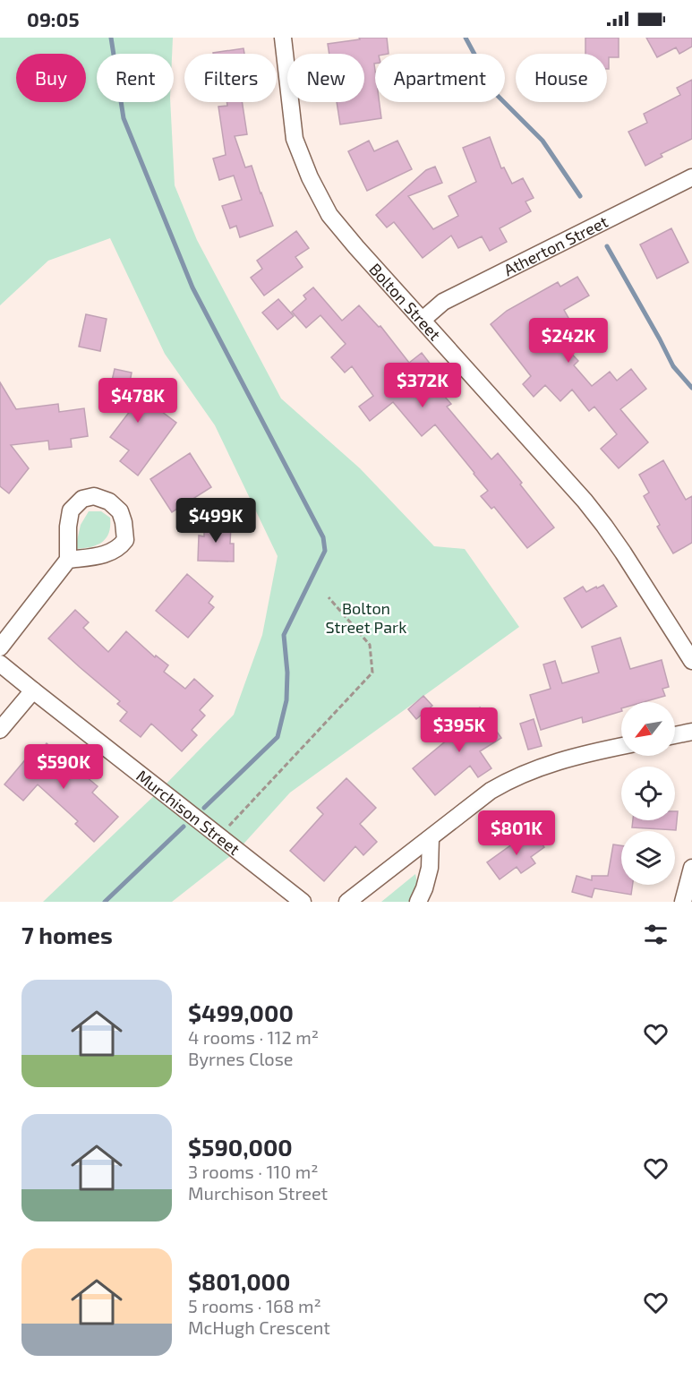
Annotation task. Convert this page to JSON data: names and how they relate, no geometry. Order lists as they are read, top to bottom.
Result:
{
  "streets": {
    "street": ["Atherton Street", "Bolton Street", "Murchison Street"]
  },
  "crossings": [
    ["Atherton Street", "Bolton Street"]
  ],
  "parks": ["Bolton Street Park"],
  "north": "bottom left",
  "page": {
    "status": "09:05",
    "chip": [
      "Buy",
      "Rent",
      "Filters",
      "New",
      "Apartment",
      "House"
    ],
    "price": [
      "$242K",
      "$372K",
      "$478K",
      "$499K",
      "$395K",
      "$590K",
      "$801K"
    ],
    "heading": "7 homes",
    "list": [
      {
        "name": "$499,000",
        "note": "4 rooms · 112 m² · Byrnes Close"
      },
      {
        "name": "$590,000",
        "note": "3 rooms · 110 m² · Murchison Street"
      },
      {
        "name": "$801,000",
        "note": "5 rooms · 168 m² · McHugh Crescent"
      }
    ]
  }
}
